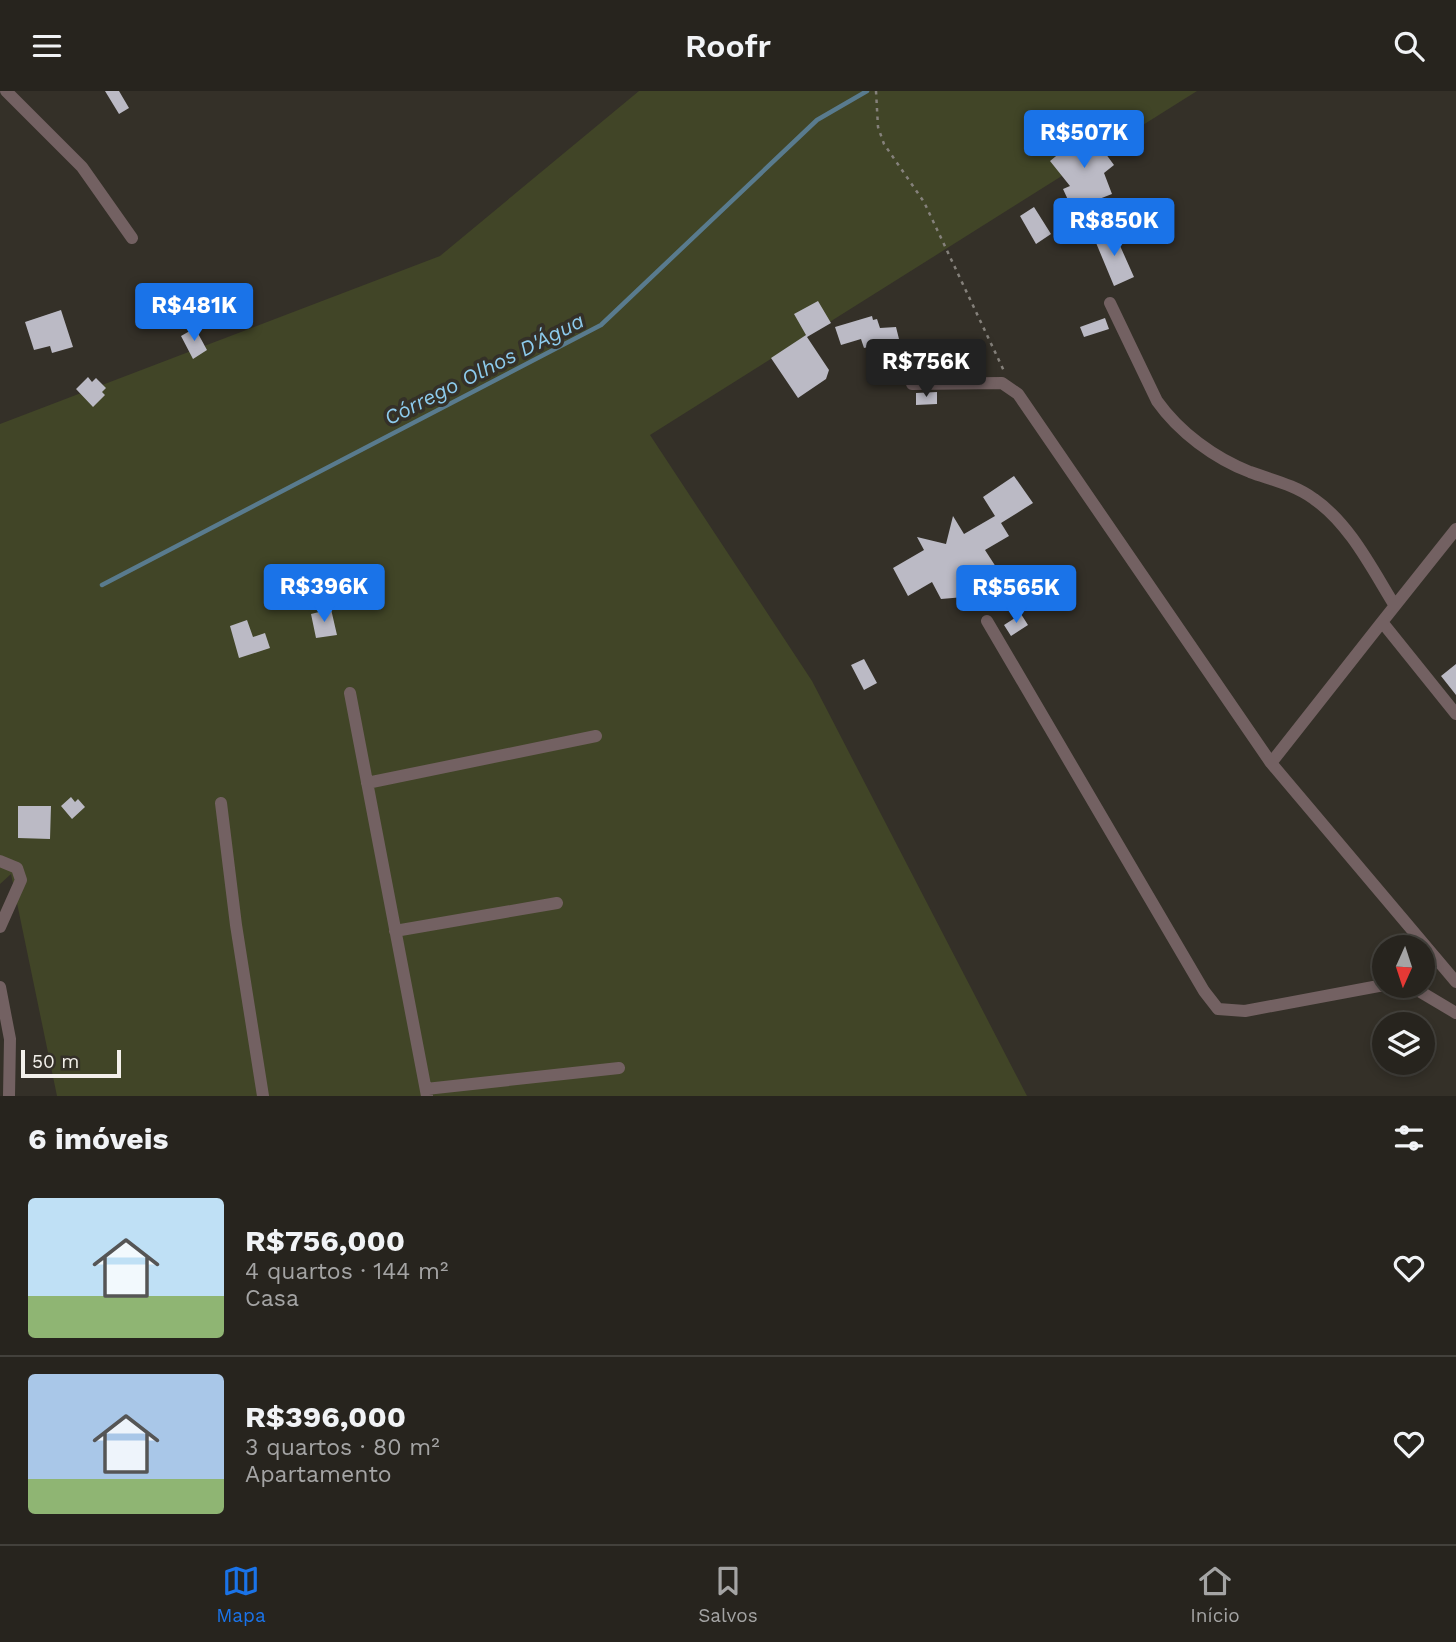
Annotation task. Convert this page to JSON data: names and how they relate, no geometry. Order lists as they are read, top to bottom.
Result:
{
  "water": ["Córrego Olhos D'Água"],
  "scale_bar": "50 m",
  "north": "bottom",
  "page": {
    "header": "Roofr",
    "price": [
      "R$507K",
      "R$850K",
      "R$481K",
      "R$756K",
      "R$396K",
      "R$565K"
    ],
    "scale": "50 m",
    "heading": "6 imóveis",
    "list": [
      {
        "name": "R$756,000",
        "note": "4 quartos · 144 m² · Casa"
      },
      {
        "name": "R$396,000",
        "note": "3 quartos · 80 m² · Apartamento"
      }
    ],
    "tabs": ["Mapa", "Salvos", "Início"]
  }
}
